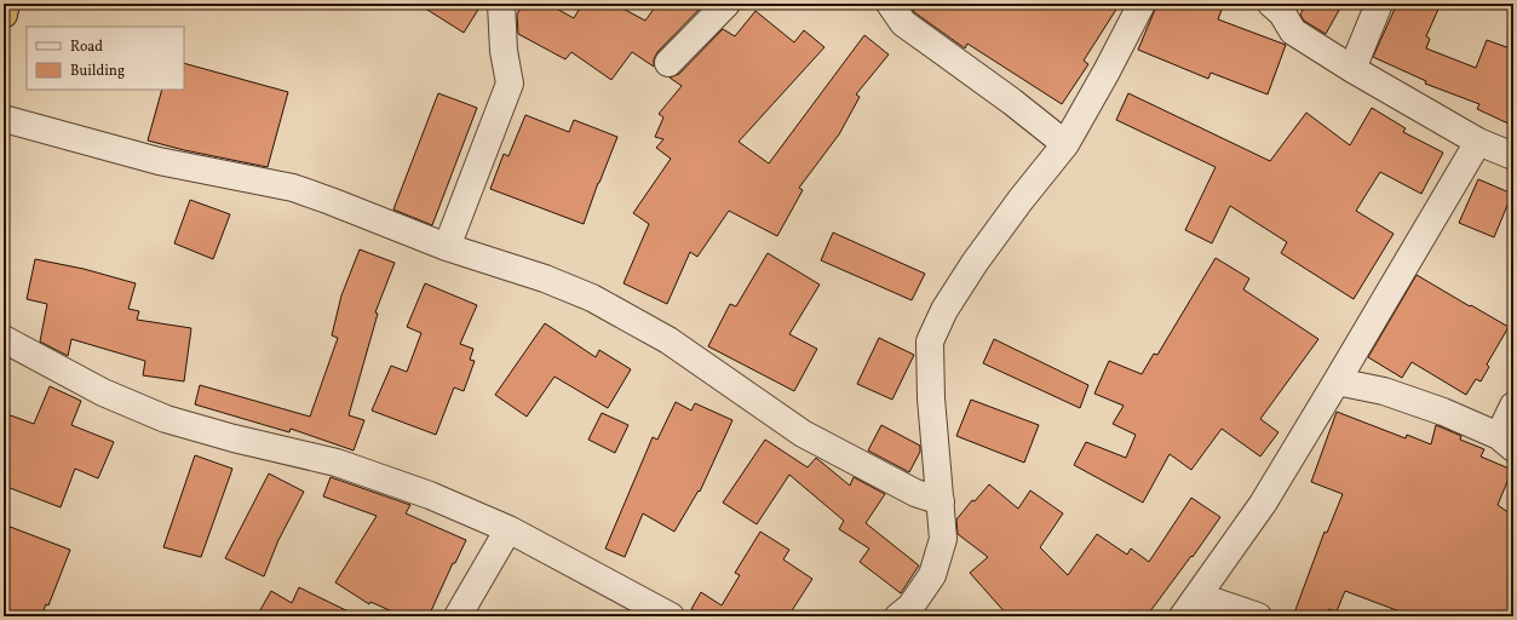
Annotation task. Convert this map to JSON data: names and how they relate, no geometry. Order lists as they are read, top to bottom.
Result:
{
  "legend": ["Road", "Building"]
}
